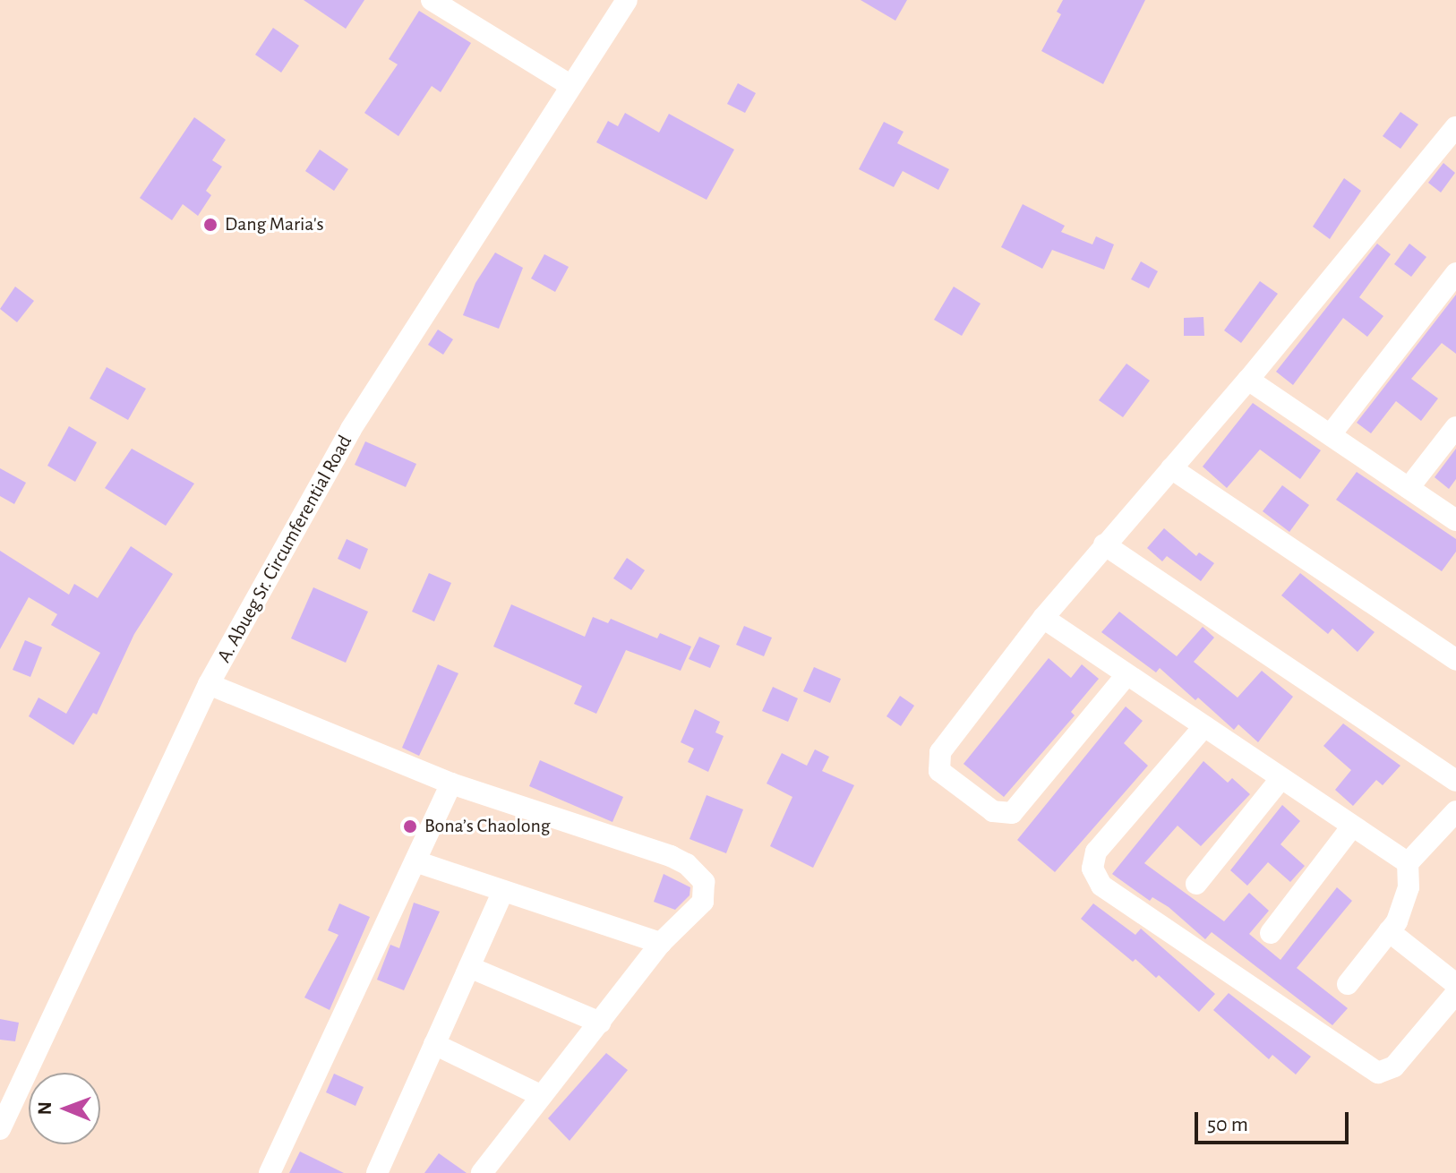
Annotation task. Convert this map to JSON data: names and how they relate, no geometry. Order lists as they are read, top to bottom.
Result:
{
  "streets": {
    "street": ["A. Abueg Sr. Circumferential Road"]
  },
  "places": ["Dang Maria's", "Bona’s Chaolong"],
  "scale_bar": "50 m",
  "north": "left"
}
